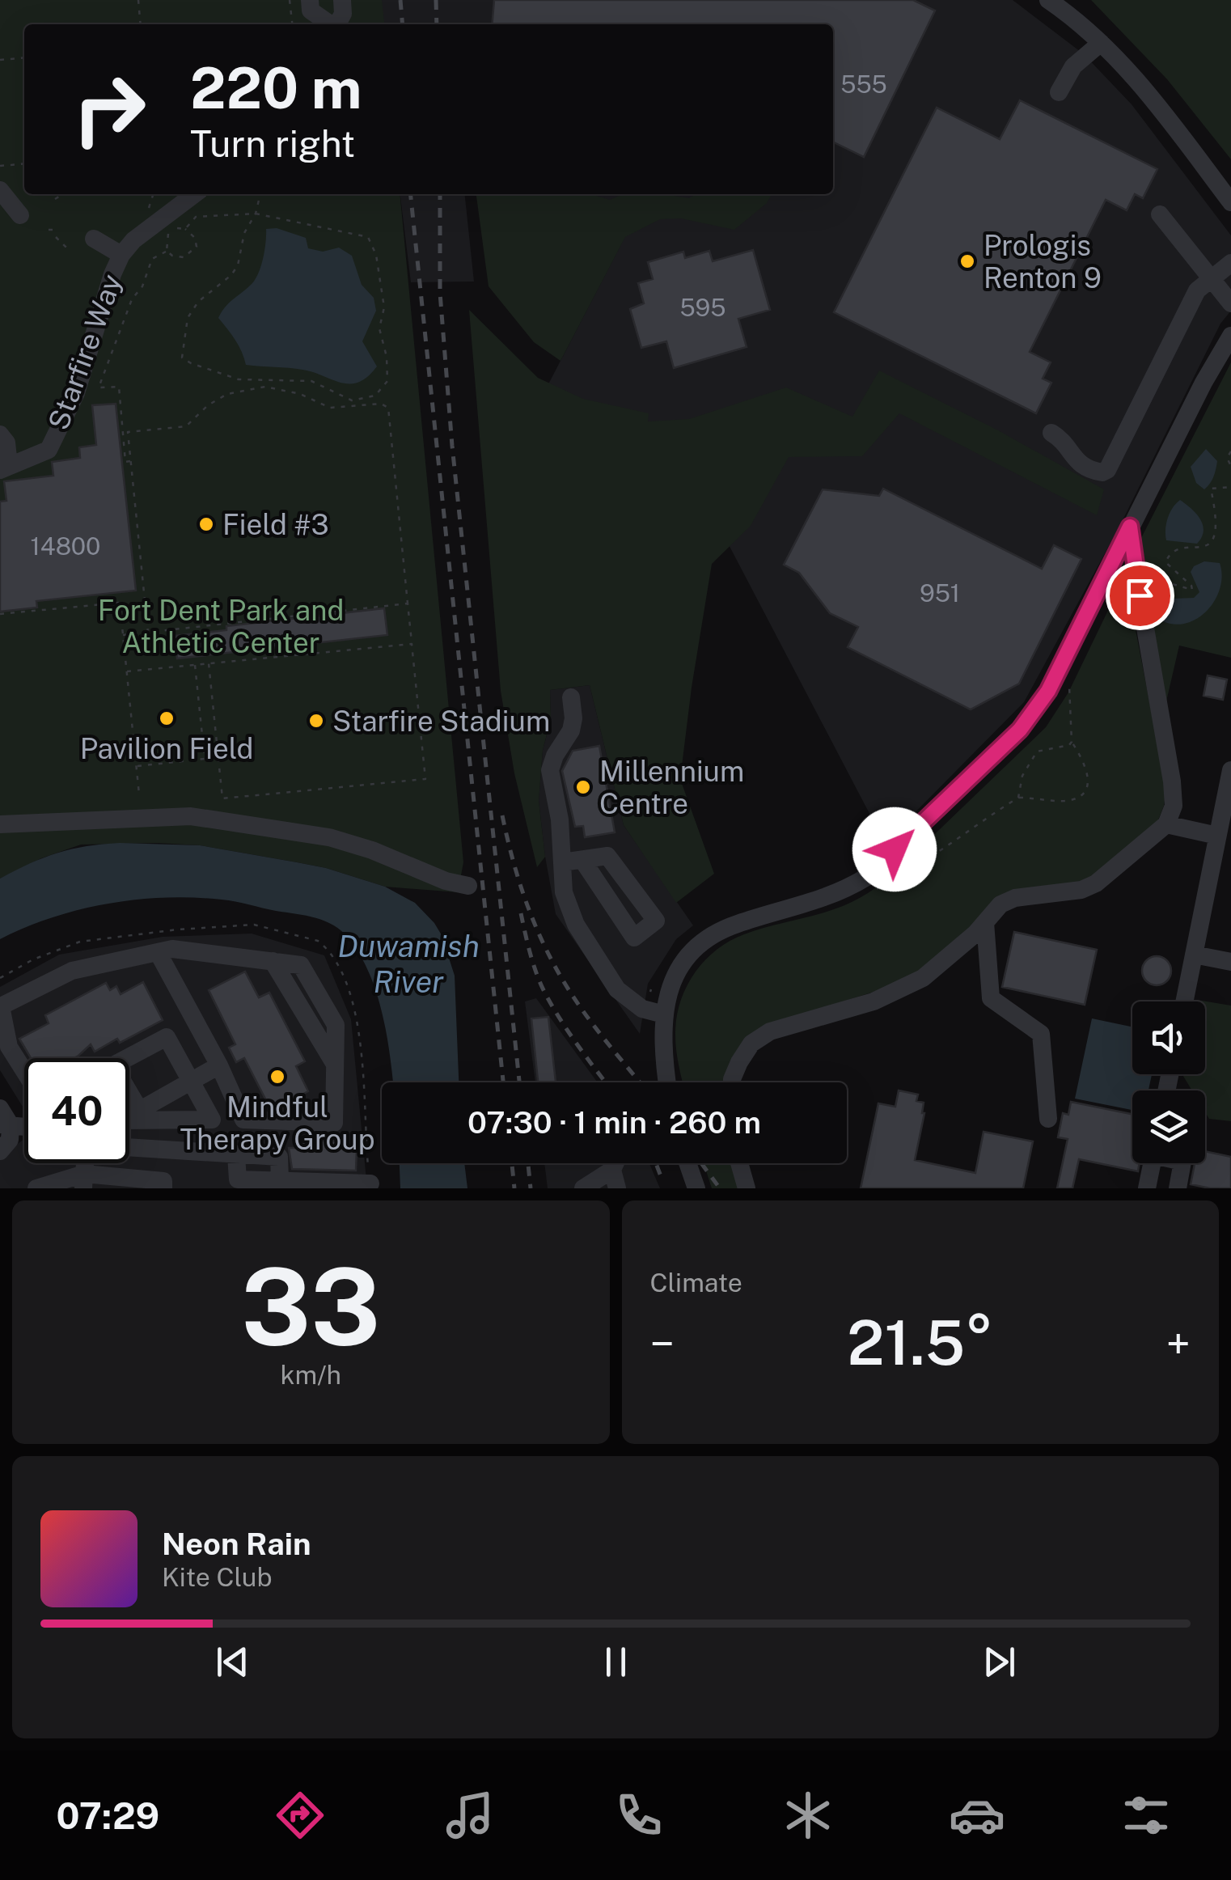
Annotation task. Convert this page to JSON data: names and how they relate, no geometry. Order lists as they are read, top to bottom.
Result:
{
  "streets": {
    "street": ["Starfire Way"]
  },
  "water": ["Duwamish River"],
  "parks": ["Fort Dent Park and Athletic Center"],
  "places": [
    "Prologis Renton 9",
    "Field #3",
    "Pavilion Field",
    "Starfire Stadium",
    "Millennium Centre",
    "Mindful Therapy Group"
  ],
  "house_numbers": [
    "555",
    "595",
    "14800",
    "951"
  ],
  "page": {
    "turn": ["220 m", "Turn right"],
    "limit": "40",
    "trip": "07:30 · 1 min · 260 m",
    "tile": [
      ["33", "km/h"],
      "Climate"
    ],
    "heat": ["−", "21.5°", "+"],
    "song": ["Neon Rain", "Kite Club"],
    "tabs": "07:29"
  }
}
